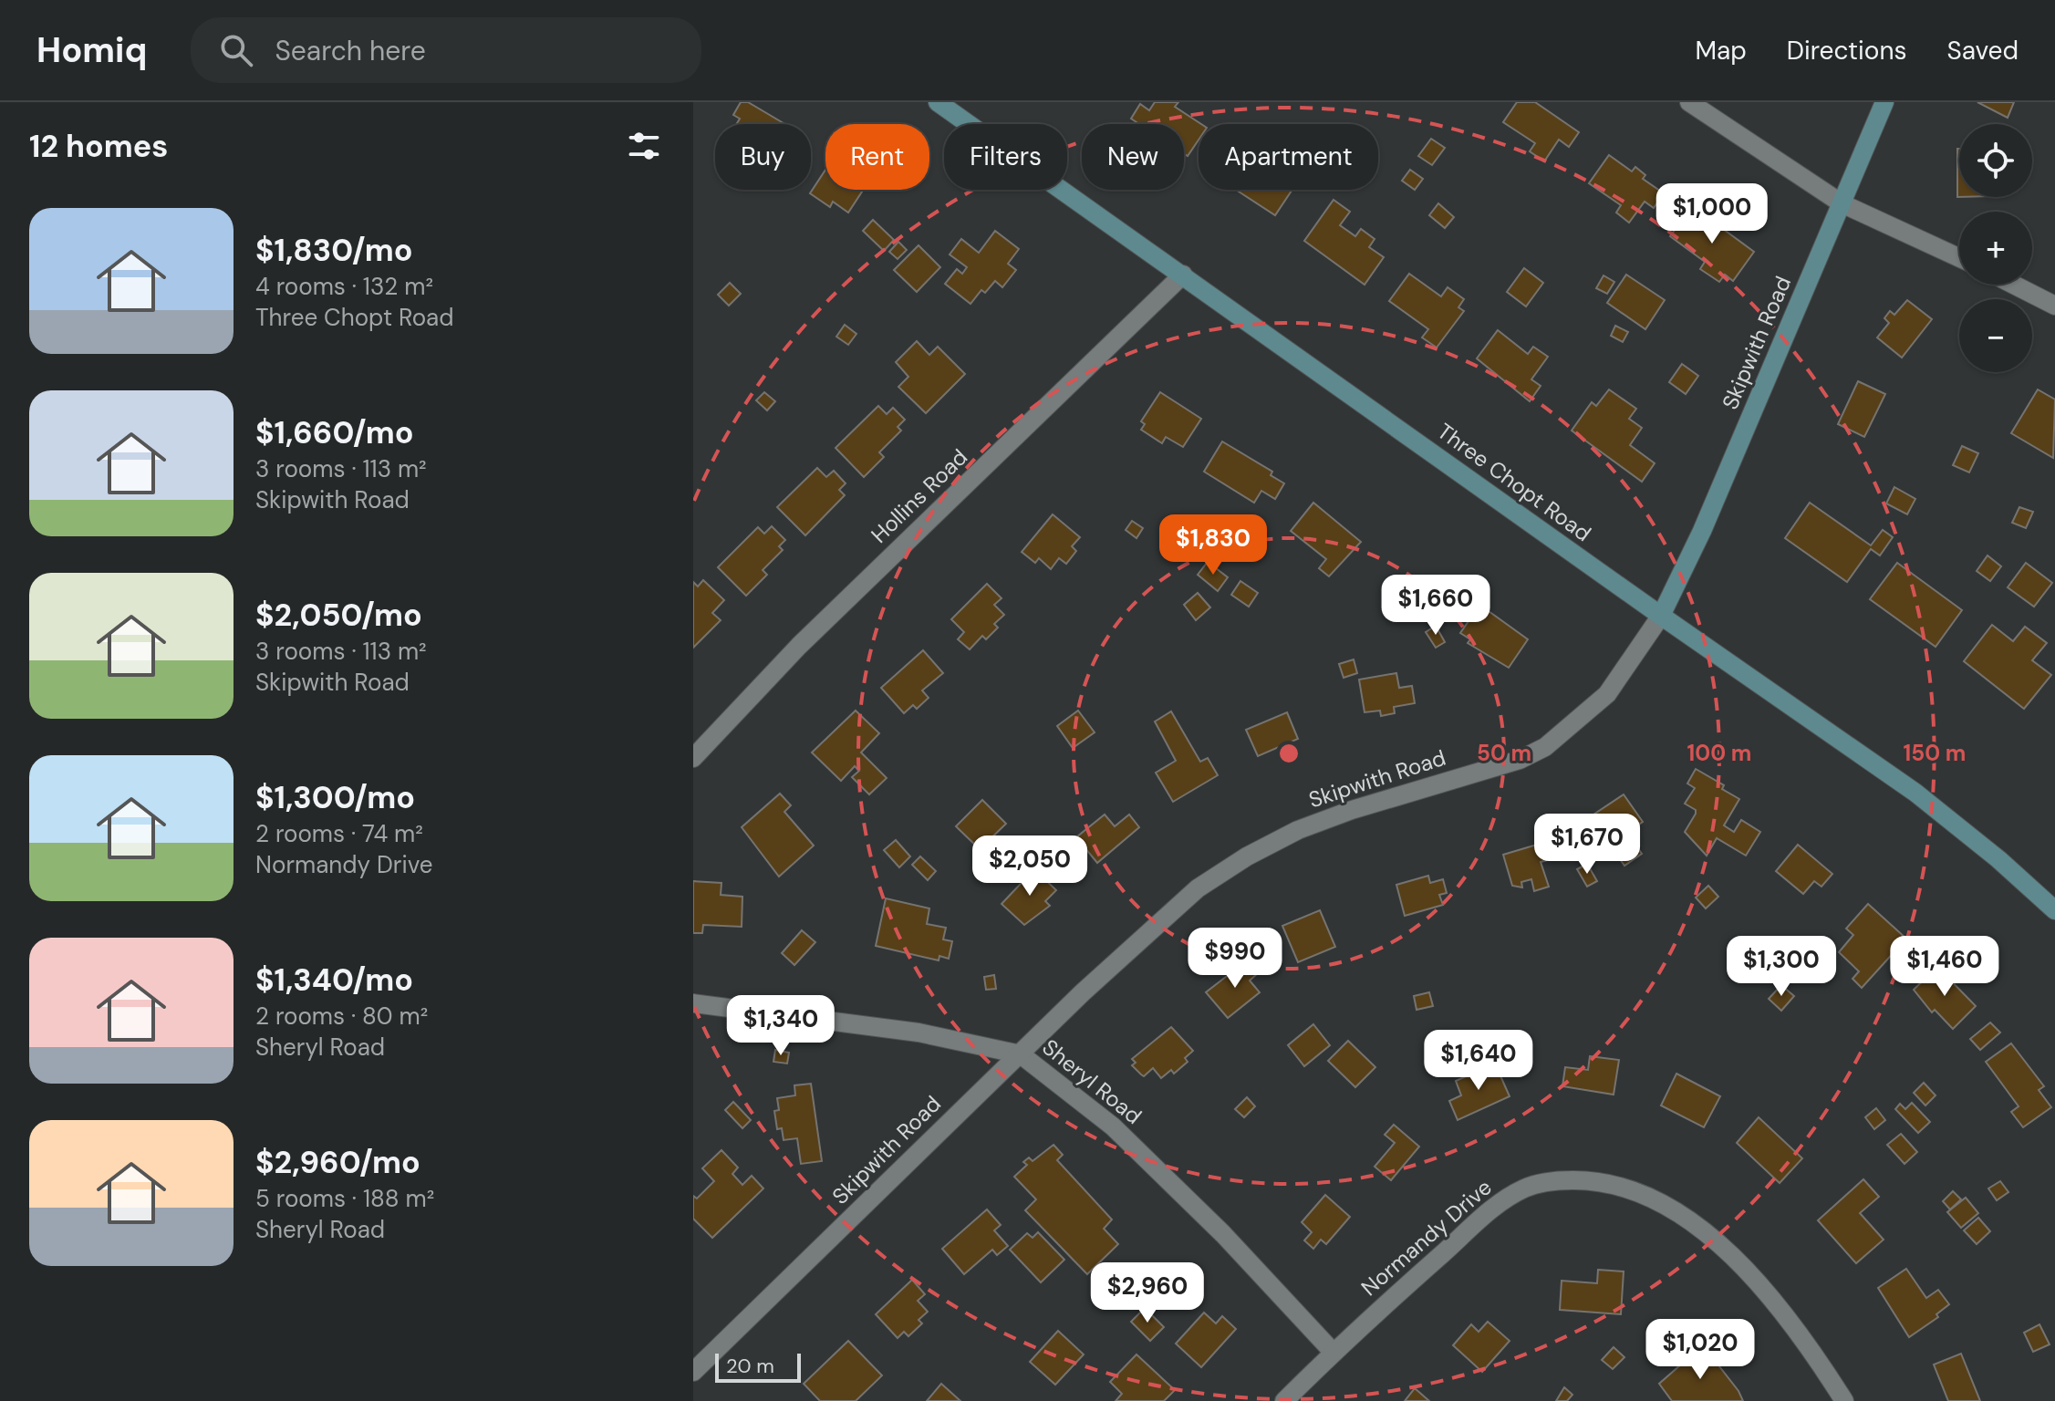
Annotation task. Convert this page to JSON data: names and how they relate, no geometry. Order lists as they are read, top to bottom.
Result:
{
  "streets": {
    "main road": ["Skipwith Road", "Three Chopt Road"],
    "street": ["Hollins Road", "Sheryl Road", "Normandy Drive"]
  },
  "crossings": [
    ["Skipwith Road", "Three Chopt Road"],
    ["Skipwith Road", "Sheryl Road"],
    ["Three Chopt Road", "Hollins Road"],
    ["Sheryl Road", "Normandy Drive"]
  ],
  "scale_bar": "20 m",
  "page": {
    "header": "Homiq",
    "search": "Search here",
    "nav": ["Map", "Directions", "Saved"],
    "heading": "12 homes",
    "map_buttons": ["+", "−"],
    "chip": [
      "Buy",
      "Rent",
      "Filters",
      "New",
      "Apartment"
    ],
    "price": [
      "$1,000",
      "$1,830",
      "$1,660",
      "$1,670",
      "$2,050",
      "$990",
      "$1,300",
      "$1,460",
      "$1,340",
      "$1,640",
      "$2,960",
      "$1,020"
    ],
    "list": [
      {
        "name": "$1,830/mo",
        "note": "4 rooms · 132 m² · Three Chopt Road"
      },
      {
        "name": "$1,660/mo",
        "note": "3 rooms · 113 m² · Skipwith Road"
      },
      {
        "name": "$2,050/mo",
        "note": "3 rooms · 113 m² · Skipwith Road"
      },
      {
        "name": "$1,300/mo",
        "note": "2 rooms · 74 m² · Normandy Drive"
      },
      {
        "name": "$1,340/mo",
        "note": "2 rooms · 80 m² · Sheryl Road"
      },
      {
        "name": "$2,960/mo",
        "note": "5 rooms · 188 m² · Sheryl Road"
      }
    ],
    "scale": "20 m"
  },
  "rings": ["50 m", "100 m", "150 m"]
}
